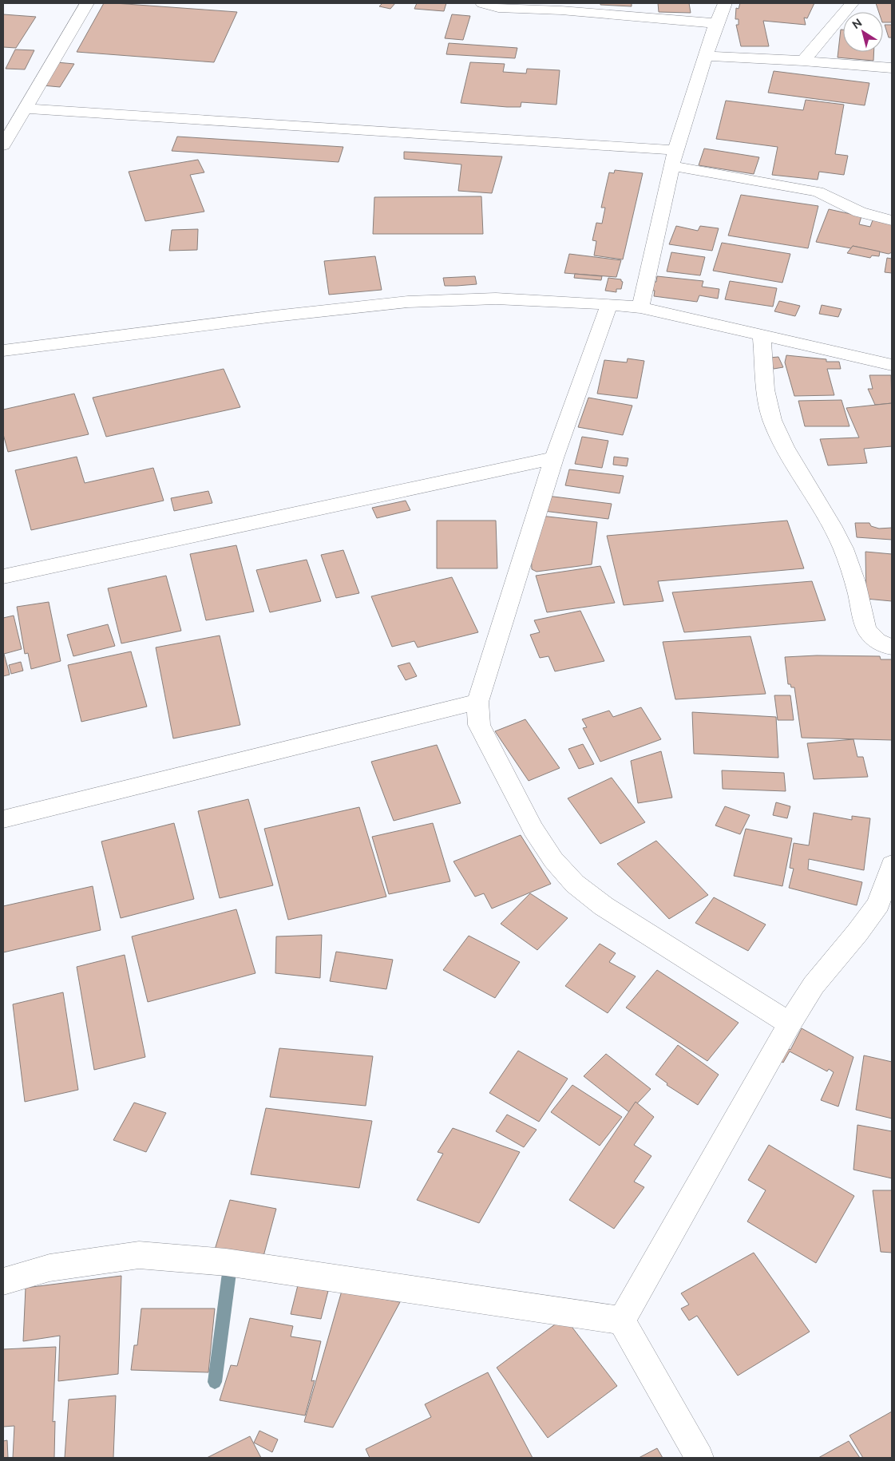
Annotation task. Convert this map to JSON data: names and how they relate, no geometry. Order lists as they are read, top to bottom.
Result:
{
  "north": "top left"
}
